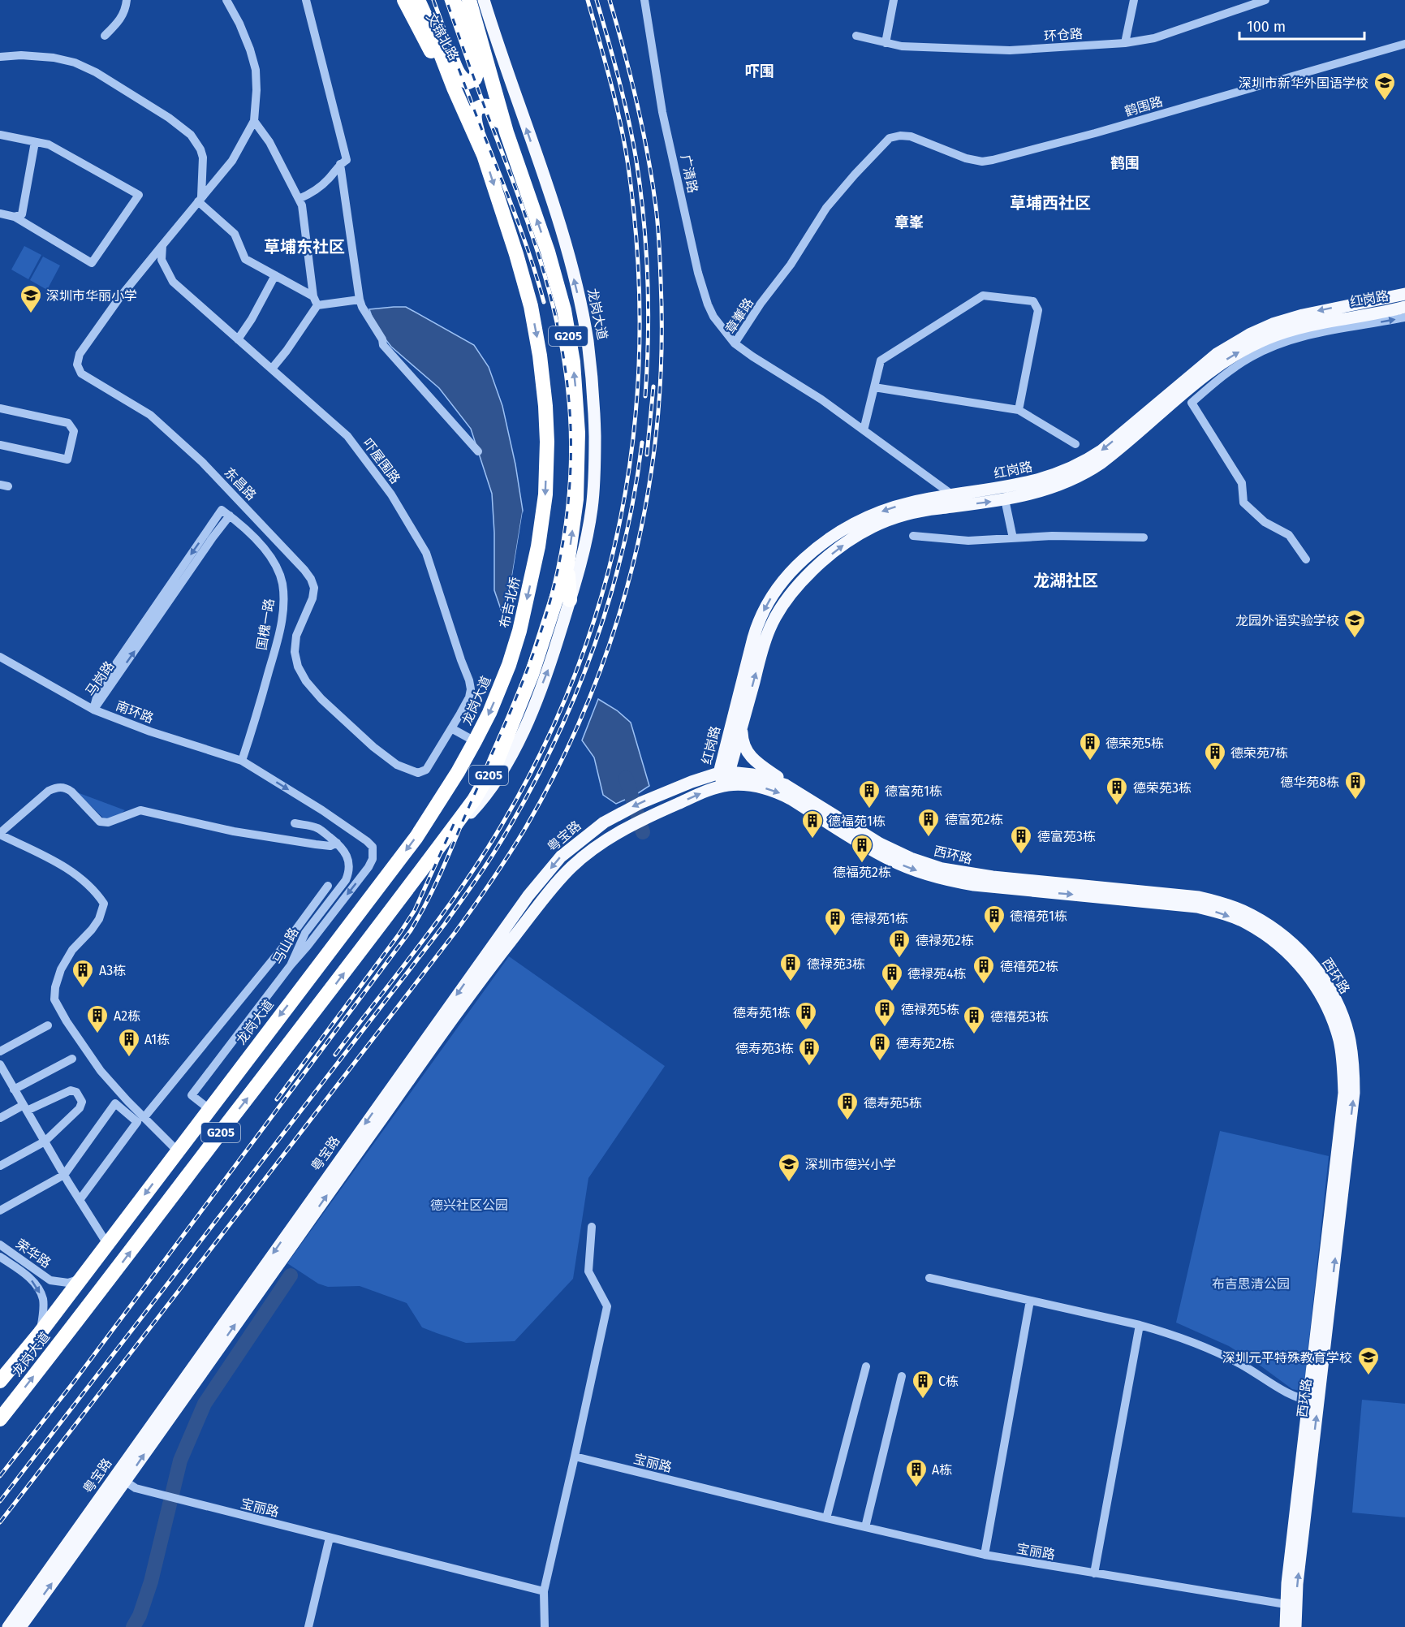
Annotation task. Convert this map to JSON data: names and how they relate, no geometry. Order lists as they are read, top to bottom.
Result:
{
  "streets": {
    "highway": [
      "文锦北路",
      "龙岗大道",
      "G205",
      "布吉北桥"
    ],
    "main road": ["红岗路", "粤宝路", "西环路"],
    "street": [
      "环仓路",
      "鹤围路",
      "广清路",
      "章輋路",
      "吓屋围路",
      "东昌路",
      "国槐一路",
      "马岗路",
      "南环路",
      "马山路",
      "荣华路",
      "宝丽路"
    ]
  },
  "crossings": [
    ["文锦北路", "G205"],
    ["鹤围路", "章輋路"],
    ["广清路", "章輋路"],
    ["红岗路", "章輋路"],
    ["红岗路", "粤宝路"],
    ["红岗路", "西环路"],
    ["龙岗大道", "G205"],
    ["龙岗大道", "布吉北桥"],
    ["龙岗大道", "马山路"],
    ["龙岗大道", "荣华路"],
    ["G205", "布吉北桥"],
    ["吓屋围路", "东昌路"],
    ["国槐一路", "马岗路"],
    ["国槐一路", "南环路"],
    ["马岗路", "南环路"],
    ["南环路", "马山路"],
    ["粤宝路", "西环路"],
    ["粤宝路", "宝丽路"],
    ["西环路", "宝丽路"]
  ],
  "one_way": ["荣华路"],
  "districts": [
    "吓围",
    "鹤围",
    "草埔西社区",
    "章峯",
    "草埔东社区",
    "龙湖社区"
  ],
  "parks": ["德兴社区公园", "布吉思清公园"],
  "places": {
    "school or university": [
      "深圳市新华外国语学校",
      "深圳市华丽小学",
      "龙园外语实验学校",
      "深圳市德兴小学",
      "深圳元平特殊教育学校"
    ],
    "building": [
      "德荣苑5栋",
      "德荣苑7栋",
      "德华苑8栋",
      "德荣苑3栋",
      "德富苑1栋",
      "德富苑2栋",
      "德福苑1栋",
      "德富苑3栋",
      "德福苑2栋",
      "德禧苑1栋",
      "德禄苑1栋",
      "德禄苑2栋",
      "德禄苑3栋",
      "德禧苑2栋",
      "A3栋",
      "德禄苑4栋",
      "德禄苑5栋",
      "德寿苑1栋",
      "A2栋",
      "德禧苑3栋",
      "A1栋",
      "德寿苑2栋",
      "德寿苑3栋",
      "德寿苑5栋",
      "C栋",
      "A栋"
    ]
  },
  "scale_bar": "100 m"
}
